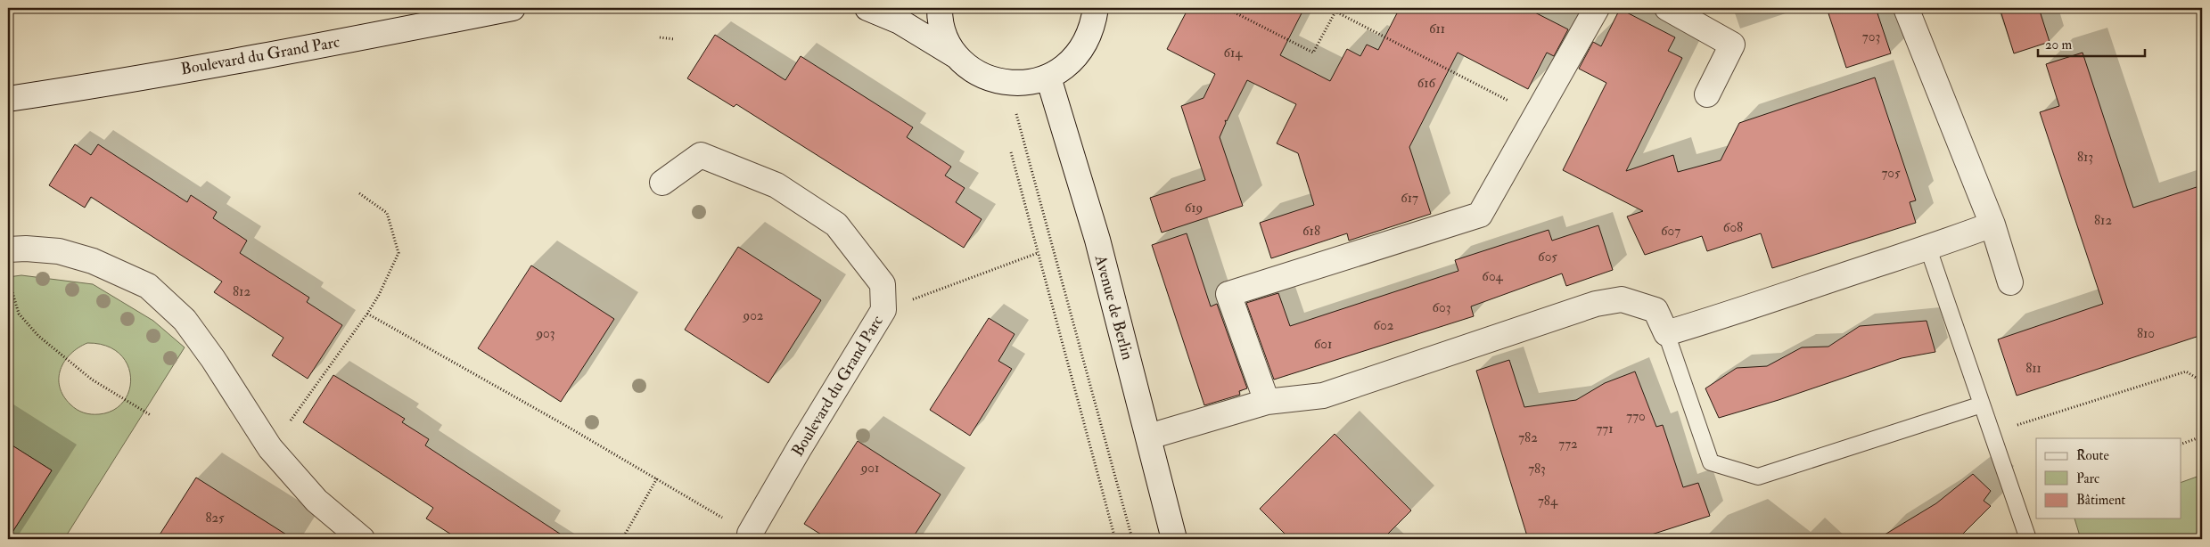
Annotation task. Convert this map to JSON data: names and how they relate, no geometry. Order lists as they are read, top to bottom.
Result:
{
  "streets": {
    "street": ["Boulevard du Grand Parc", "Avenue de Berlin"]
  },
  "house_numbers": [
    "611",
    "703",
    "614",
    "616",
    "813",
    "705",
    "617",
    "619",
    "812",
    "608",
    "618",
    "607",
    "605",
    "604",
    "812",
    "603",
    "902",
    "602",
    "903",
    "810",
    "601",
    "811",
    "770",
    "771",
    "782",
    "772",
    "901",
    "783",
    "784",
    "825"
  ],
  "legend": ["Route", "Parc", "Bâtiment"],
  "scale_bar": "20 m"
}
